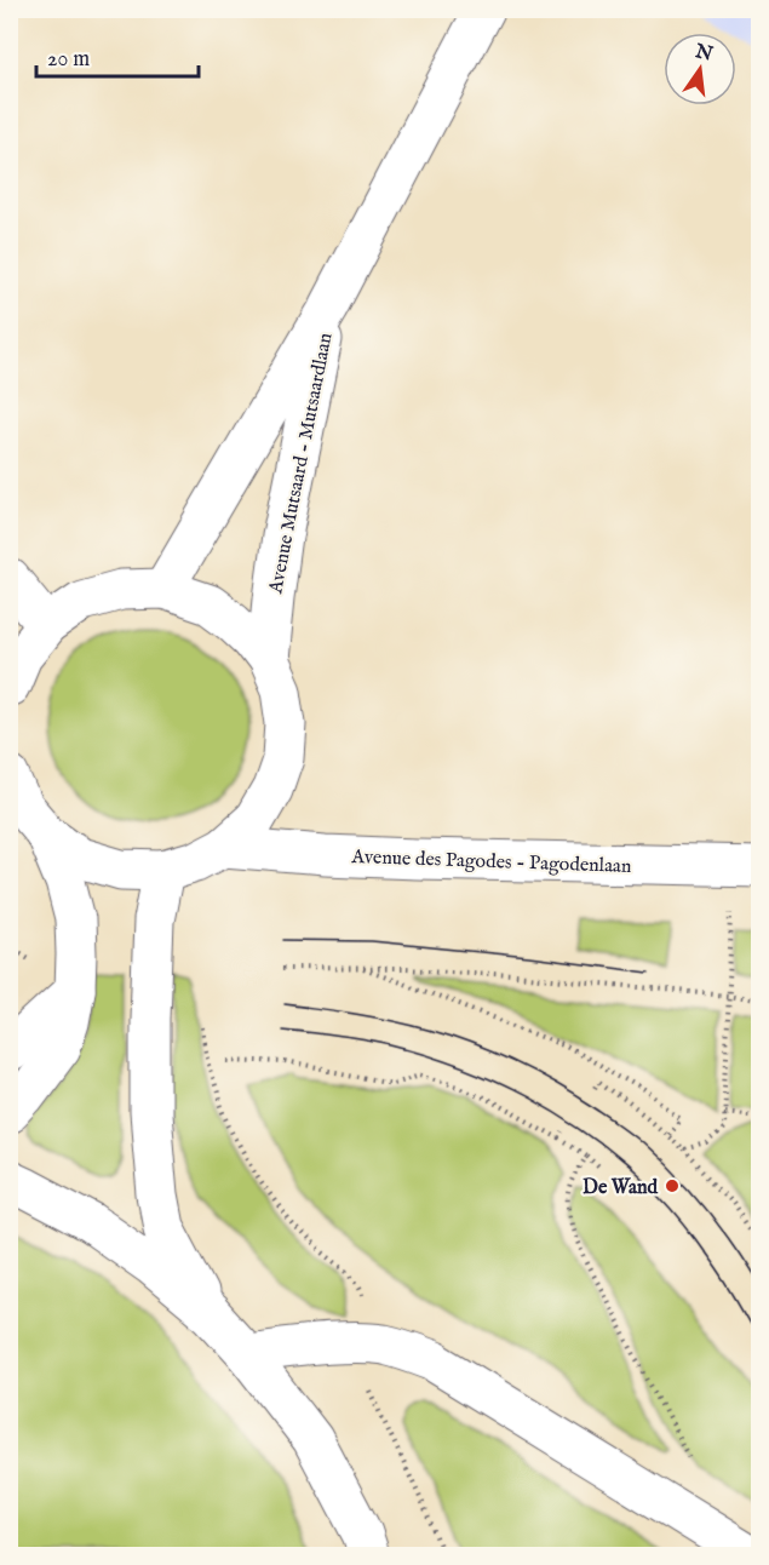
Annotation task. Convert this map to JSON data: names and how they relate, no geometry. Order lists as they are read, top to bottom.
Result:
{
  "streets": {
    "main road": ["Avenue Mutsaard - Mutsaardlaan", "Avenue des Pagodes - Pagodenlaan"]
  },
  "places": ["De Wand"],
  "scale_bar": "20 m",
  "north": "top"
}
